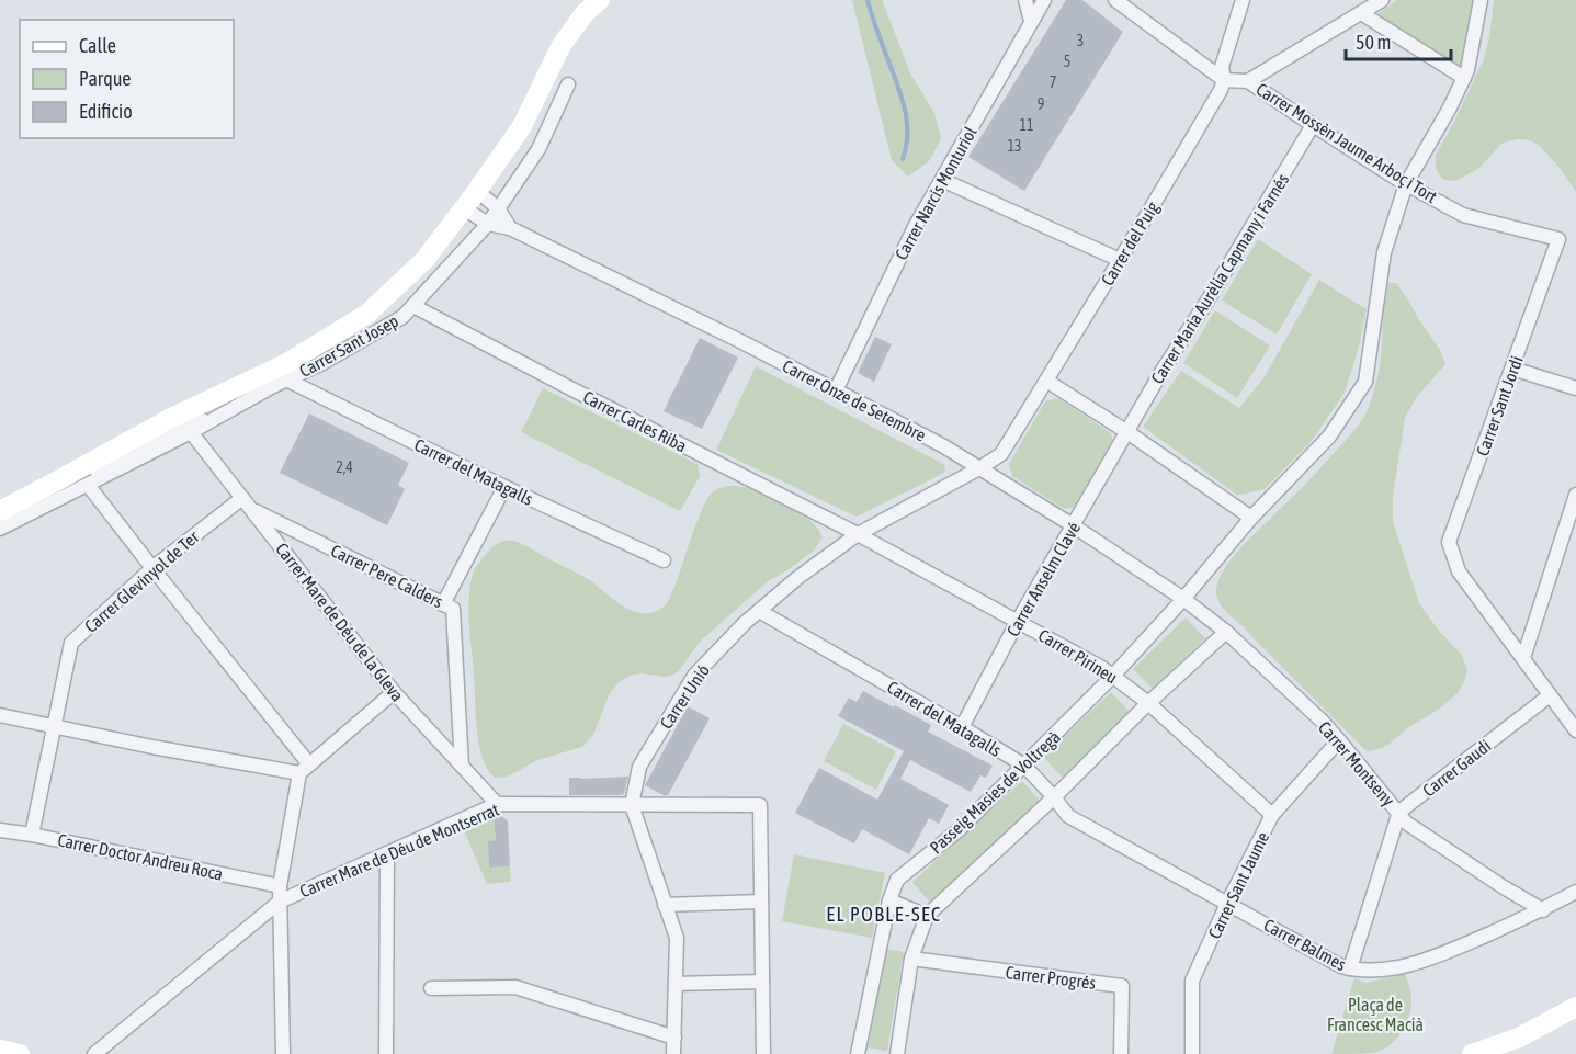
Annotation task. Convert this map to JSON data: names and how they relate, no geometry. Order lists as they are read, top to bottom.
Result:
{
  "streets": {
    "street": [
      "Carrer Mossèn Jaume Arboç i Tort",
      "Carrer Narcís Monturiol",
      "Carrer del Puig",
      "Carrer Maria Aurèlia Capmany i Farnés",
      "Carrer Sant Josep",
      "Carrer Onze de Setembre",
      "Carrer Sant Jordi",
      "Carrer Carles Riba",
      "Carrer del Matagalls",
      "Carrer Pere Calders",
      "Carrer Anselm Clavé",
      "Carrer Glevinyol de Ter",
      "Carrer Mare de Déu de la Gleva",
      "Carrer Pirineu",
      "Carrer Unió",
      "Carrer Montseny",
      "Carrer Gaudi",
      "Passeig Masies de Voltregà",
      "Carrer Mare de Déu de Montserrat",
      "Carrer Doctor Andreu Roca",
      "Carrer Sant Jaume",
      "Carrer Balmes",
      "Carrer Progrés"
    ]
  },
  "crossings": [
    ["Carrer Mossèn Jaume Arboç i Tort", "Carrer del Puig"],
    ["Carrer Mossèn Jaume Arboç i Tort", "Carrer Maria Aurèlia Capmany i Farnés"],
    ["Carrer Mossèn Jaume Arboç i Tort", "Carrer Sant Jordi"],
    ["Carrer Mossèn Jaume Arboç i Tort", "Passeig Masies de Voltregà"],
    ["Carrer Narcís Monturiol", "Carrer Onze de Setembre"],
    ["Carrer del Puig", "Carrer Onze de Setembre"],
    ["Carrer del Puig", "Carrer Unió"],
    ["Carrer Maria Aurèlia Capmany i Farnés", "Carrer Anselm Clavé"],
    ["Carrer Sant Josep", "Carrer Onze de Setembre"],
    ["Carrer Sant Josep", "Carrer Carles Riba"],
    ["Carrer Sant Josep", "Carrer del Matagalls"],
    ["Carrer Sant Josep", "Carrer Mare de Déu de la Gleva"],
    ["Carrer Onze de Setembre", "Carrer Anselm Clavé"],
    ["Carrer Onze de Setembre", "Carrer Unió"],
    ["Carrer Onze de Setembre", "Carrer Montseny"],
    ["Carrer Onze de Setembre", "Passeig Masies de Voltregà"],
    ["Carrer Carles Riba", "Carrer Pirineu"],
    ["Carrer Carles Riba", "Carrer Unió"],
    ["Carrer del Matagalls", "Carrer Anselm Clavé"],
    ["Carrer del Matagalls", "Carrer Unió"],
    ["Carrer del Matagalls", "Passeig Masies de Voltregà"],
    ["Carrer del Matagalls", "Carrer Balmes"],
    ["Carrer Pere Calders", "Carrer Glevinyol de Ter"],
    ["Carrer Pere Calders", "Carrer Mare de Déu de la Gleva"],
    ["Carrer Anselm Clavé", "Carrer Pirineu"],
    ["Carrer Glevinyol de Ter", "Carrer Mare de Déu de la Gleva"],
    ["Carrer Glevinyol de Ter", "Carrer Doctor Andreu Roca"],
    ["Carrer Mare de Déu de la Gleva", "Carrer Mare de Déu de Montserrat"],
    ["Carrer Pirineu", "Carrer Unió"],
    ["Carrer Pirineu", "Passeig Masies de Voltregà"],
    ["Carrer Pirineu", "Carrer Sant Jaume"],
    ["Carrer Unió", "Carrer Mare de Déu de Montserrat"],
    ["Carrer Montseny", "Carrer Gaudi"],
    ["Carrer Montseny", "Passeig Masies de Voltregà"],
    ["Carrer Montseny", "Carrer Sant Jaume"],
    ["Carrer Montseny", "Carrer Balmes"],
    ["Carrer Sant Jaume", "Carrer Balmes"]
  ],
  "districts": ["EL POBLE-SEC"],
  "parks": ["Plaça de Francesc Macià"],
  "house_numbers": [
    "3",
    "5",
    "7",
    "9",
    "11",
    "13",
    "2,4"
  ],
  "legend": ["Calle", "Parque", "Edificio"],
  "scale_bar": "50 m"
}
